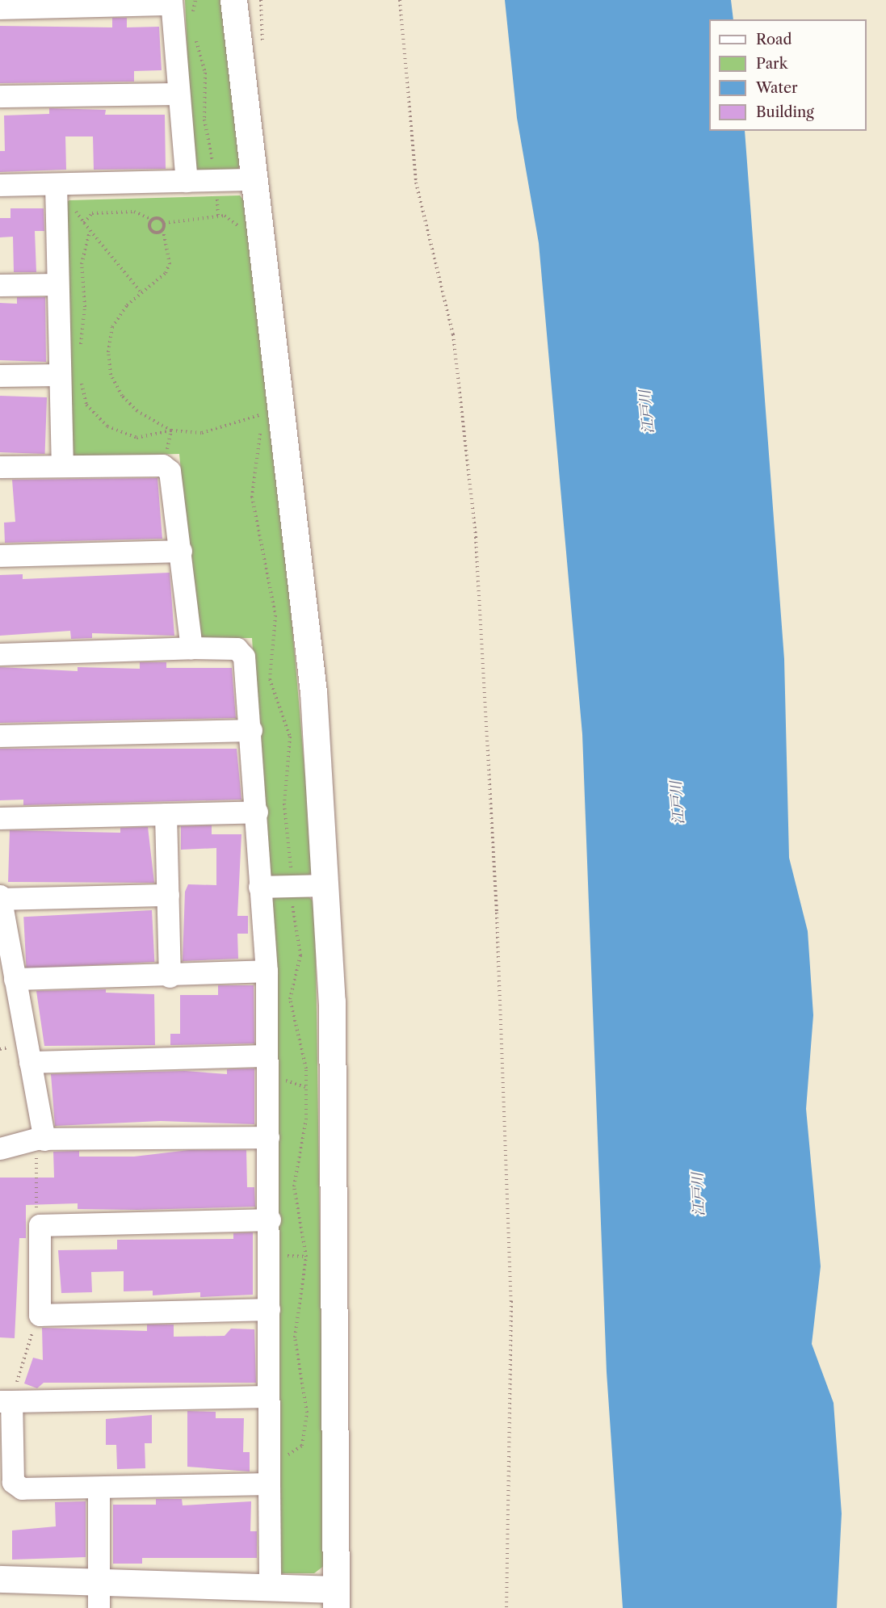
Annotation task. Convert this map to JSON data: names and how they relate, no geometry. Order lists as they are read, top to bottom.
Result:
{
  "water": ["江戸川"],
  "legend": [
    "Road",
    "Park",
    "Water",
    "Building"
  ]
}
